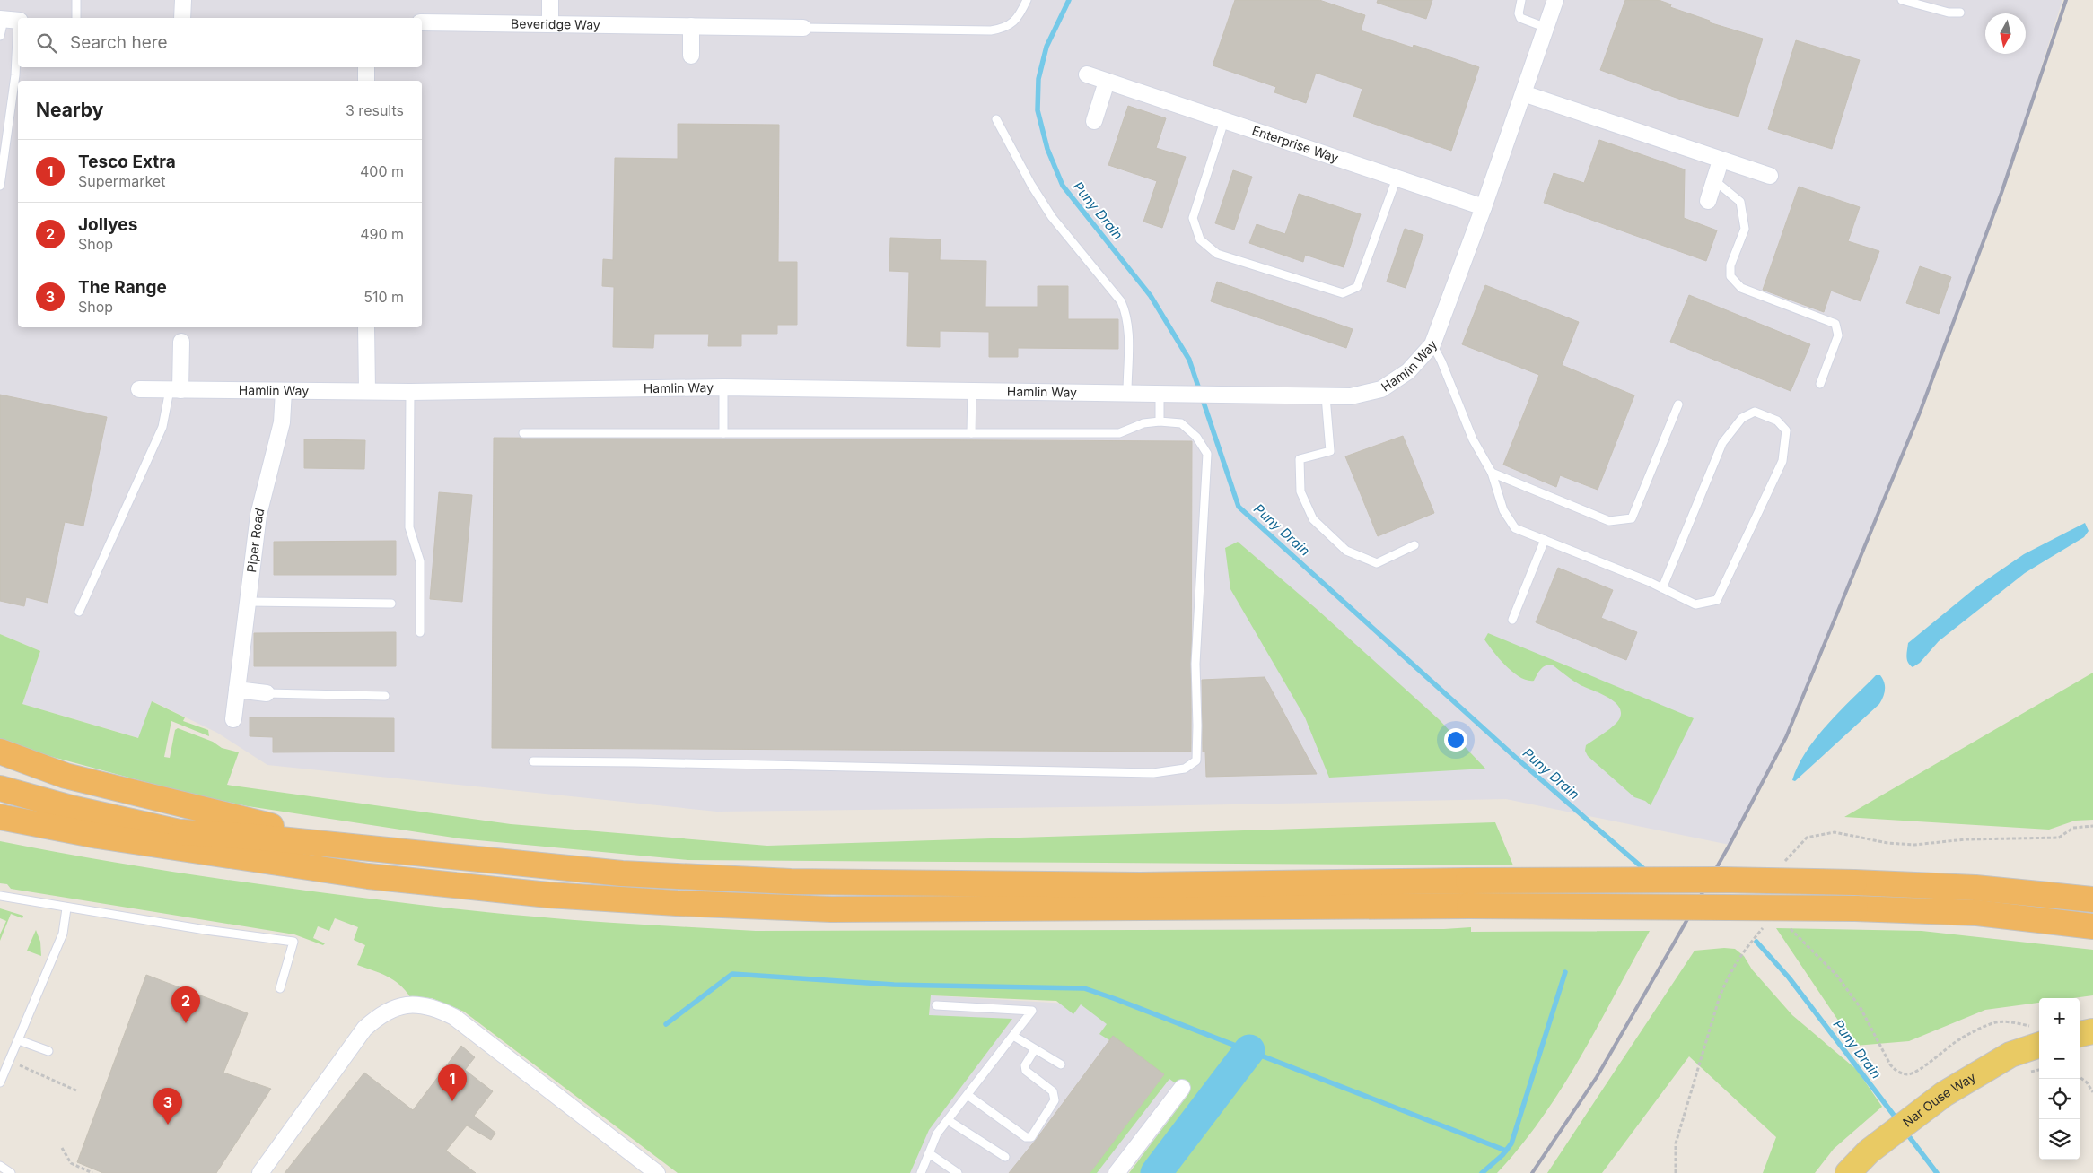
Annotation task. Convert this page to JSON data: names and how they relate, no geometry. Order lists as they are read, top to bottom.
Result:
{
  "streets": {
    "main road": ["Nar Ouse Way"],
    "street": [
      "Beveridge Way",
      "Enterprise Way",
      "Hamlin Way",
      "Piper Road"
    ]
  },
  "crossings": [
    ["Enterprise Way", "Hamlin Way"],
    ["Hamlin Way", "Piper Road"]
  ],
  "water": ["Puny Drain"],
  "north": "bottom",
  "page": {
    "search": "Search here",
    "heading": ["Nearby", "3 results"],
    "list": [
      {
        "mark": "1",
        "name": "Tesco Extra",
        "note": "Supermarket",
        "value": "400 m"
      },
      {
        "mark": "2",
        "name": "Jollyes",
        "note": "Shop",
        "value": "490 m"
      },
      {
        "mark": "3",
        "name": "The Range",
        "note": "Shop",
        "value": "510 m"
      }
    ],
    "pins": ["2", "1", "3"],
    "map_buttons": ["+", "−"]
  }
}
